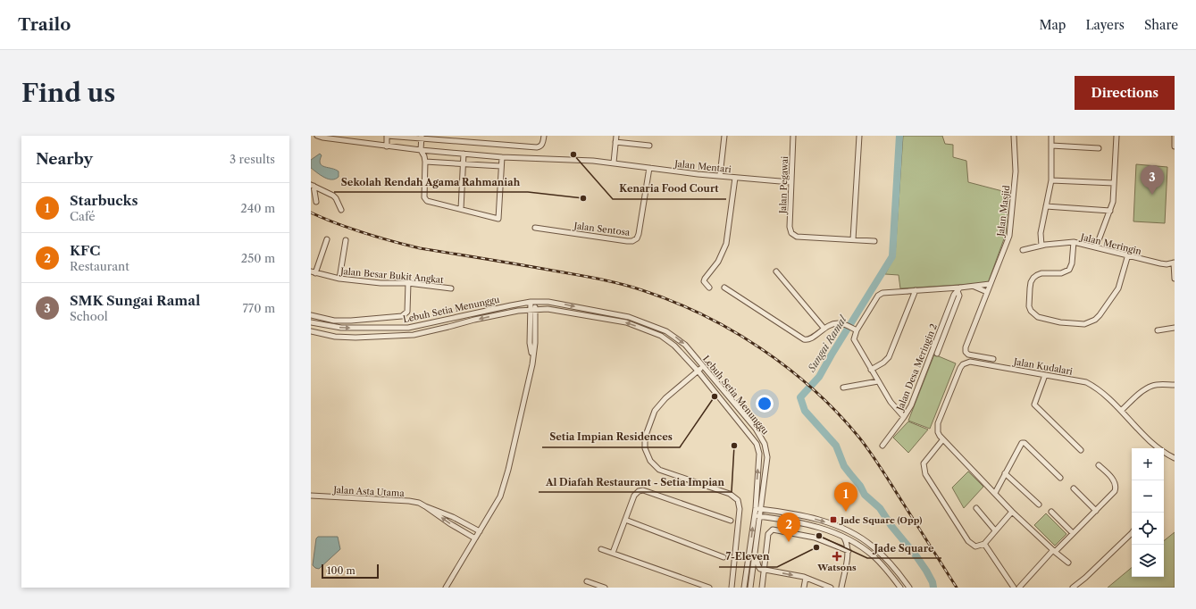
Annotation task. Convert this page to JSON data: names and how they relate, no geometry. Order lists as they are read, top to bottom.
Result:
{
  "streets": {
    "street": [
      "Jalan Mentari",
      "Jalan Pegawai",
      "Jalan Masjid",
      "Jalan Sentosa",
      "Jalan Meringin",
      "Jalan Besar Bukit Angkat",
      "Lebuh Setia Menunggu",
      "Jalan Kudalari",
      "Jalan Desa Meringin 2",
      "Jalan Asta Utama"
    ]
  },
  "crossings": [
    ["Jalan Mentari", "Jalan Pegawai"],
    ["Jalan Mentari", "Jalan Sentosa"]
  ],
  "water": ["Sungai Ramal"],
  "places": {
    "other": [
      "Kenaria Food Court",
      "Sekolah Rendah Agama Rahmaniah",
      "Setia Impian Residences",
      "Al Diafah Restaurant - Setia Impian",
      "Jade Square",
      "7-Eleven"
    ],
    "transit": ["Jade Square (Opp)"],
    "health": ["Watsons"]
  },
  "scale_bar": "100 m",
  "page": {
    "header": "Trailo",
    "nav": ["Map", "Layers", "Share"],
    "buttons": "Directions",
    "title": "Find us",
    "heading": ["Nearby", "3 results"],
    "pins": ["3", "1", "2"],
    "list": [
      {
        "mark": "1",
        "name": "Starbucks",
        "note": "Café",
        "value": "240 m"
      },
      {
        "mark": "2",
        "name": "KFC",
        "note": "Restaurant",
        "value": "250 m"
      },
      {
        "mark": "3",
        "name": "SMK Sungai Ramal",
        "note": "School",
        "value": "770 m"
      }
    ],
    "map_buttons": ["+", "−"],
    "scale": "100 m"
  }
}
